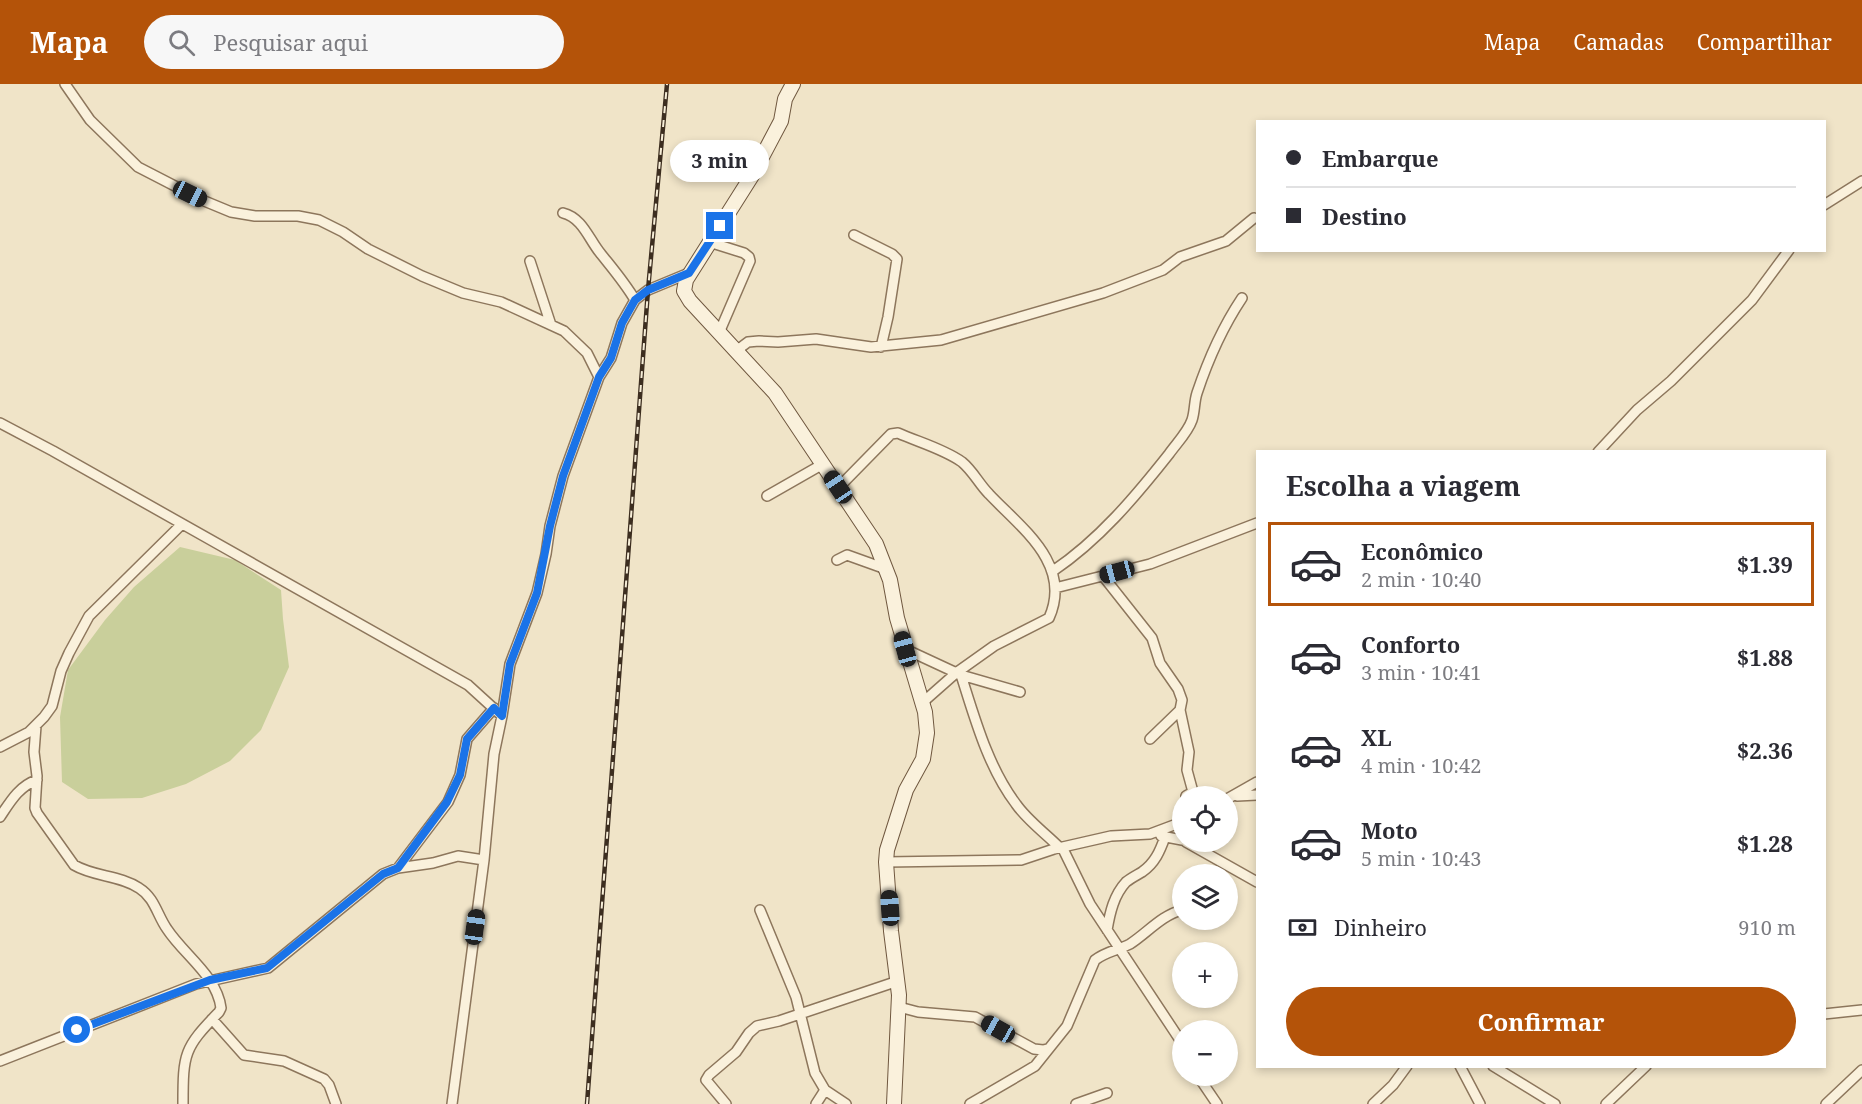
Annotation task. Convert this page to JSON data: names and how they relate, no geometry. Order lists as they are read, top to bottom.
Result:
{
  "page": {
    "header": "Mapa",
    "search": "Pesquisar aqui",
    "nav": ["Mapa", "Camadas", "Compartilhar"],
    "banner": ["Embarque", "Destino"],
    "bubble": "3 min",
    "heading": "Escolha a viagem",
    "list": [
      {
        "name": "Econômico",
        "note": "2 min · 10:40",
        "value": "$1.39"
      },
      {
        "name": "Conforto",
        "note": "3 min · 10:41",
        "value": "$1.88"
      },
      {
        "name": "XL",
        "note": "4 min · 10:42",
        "value": "$2.36"
      },
      {
        "name": "Moto",
        "note": "5 min · 10:43",
        "value": "$1.28"
      }
    ],
    "map_buttons": ["+", "−"],
    "pay": ["Dinheiro", "910 m"],
    "buttons": "Confirmar"
  }
}
